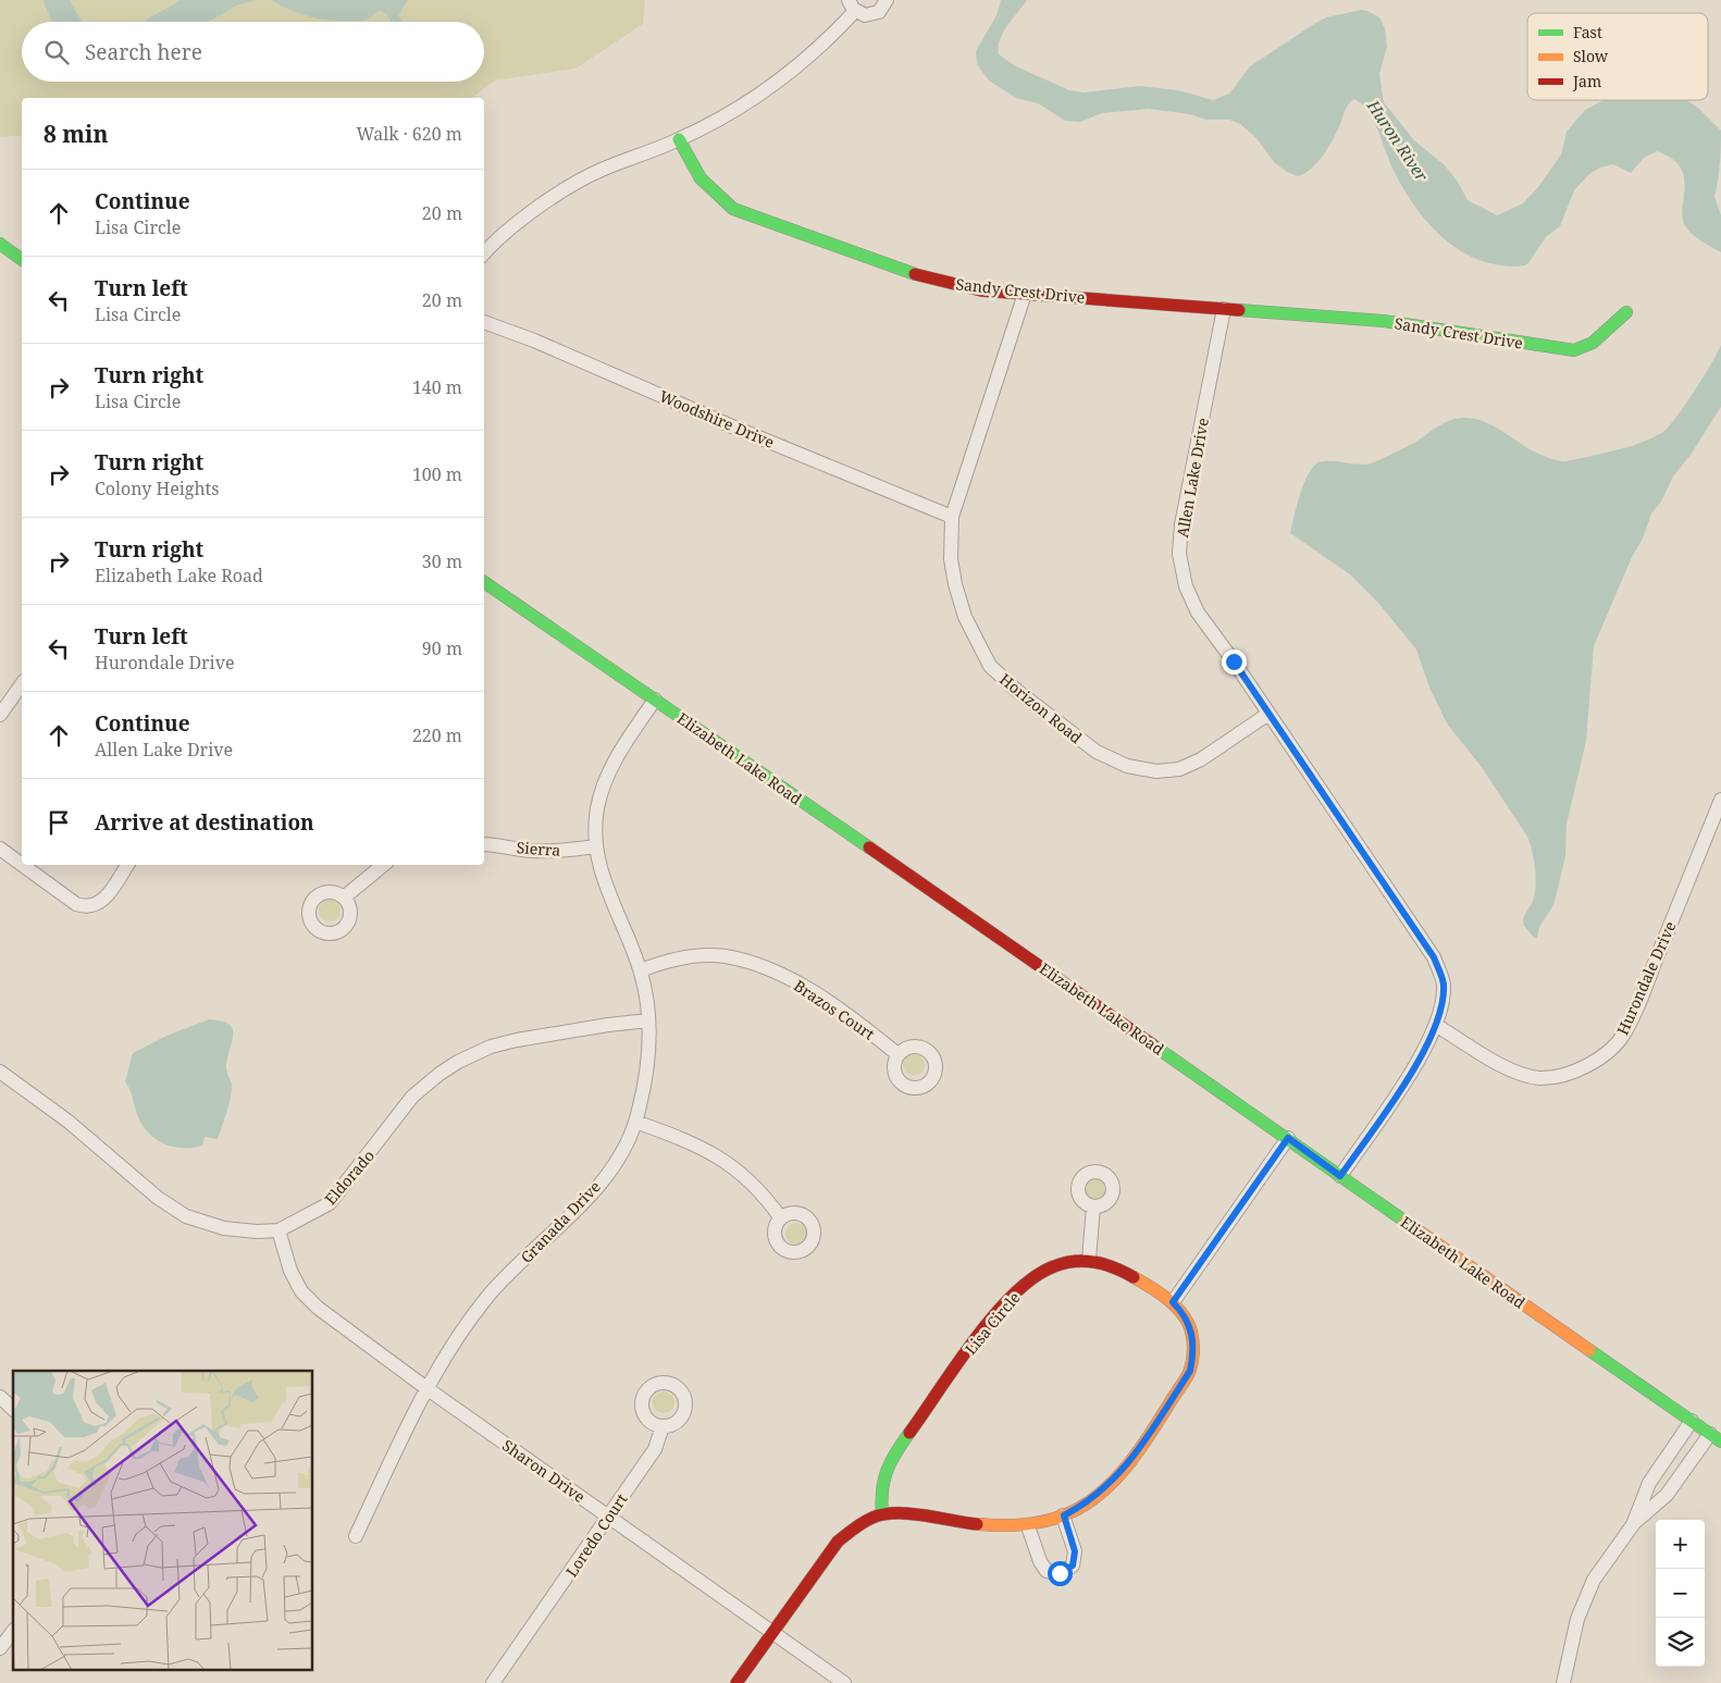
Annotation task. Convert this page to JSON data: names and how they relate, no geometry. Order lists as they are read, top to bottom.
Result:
{
  "streets": {
    "street": [
      "Sandy Crest Drive",
      "Woodshire Drive",
      "Allen Lake Drive",
      "Horizon Road",
      "Elizabeth Lake Road",
      "Sierra",
      "Hurondale Drive",
      "Brazos Court",
      "Eldorado",
      "Granada Drive",
      "Lisa Circle",
      "Sharon Drive",
      "Loredo Court"
    ]
  },
  "crossings": [
    ["Sandy Crest Drive", "Allen Lake Drive"],
    ["Sandy Crest Drive", "Horizon Road"],
    ["Woodshire Drive", "Horizon Road"],
    ["Allen Lake Drive", "Horizon Road"],
    ["Allen Lake Drive", "Hurondale Drive"],
    ["Elizabeth Lake Road", "Granada Drive"],
    ["Sierra", "Granada Drive"],
    ["Brazos Court", "Granada Drive"],
    ["Eldorado", "Granada Drive"],
    ["Eldorado", "Sharon Drive"],
    ["Granada Drive", "Sharon Drive"],
    ["Lisa Circle", "Sharon Drive"],
    ["Sharon Drive", "Loredo Court"]
  ],
  "water": ["Huron River"],
  "legend": ["Fast", "Slow", "Jam"],
  "page": {
    "search": "Search here",
    "heading": ["8 min", "Walk · 620 m"],
    "list": [
      ["Continue", "Lisa Circle", "20 m"],
      ["Turn left", "Lisa Circle", "20 m"],
      ["Turn right", "Lisa Circle", "140 m"],
      ["Turn right", "Colony Heights", "100 m"],
      ["Turn right", "Elizabeth Lake Road", "30 m"],
      ["Turn left", "Hurondale Drive", "90 m"],
      ["Continue", "Allen Lake Drive", "220 m"],
      "Arrive at destination"
    ],
    "map_buttons": ["+", "−"]
  }
}
